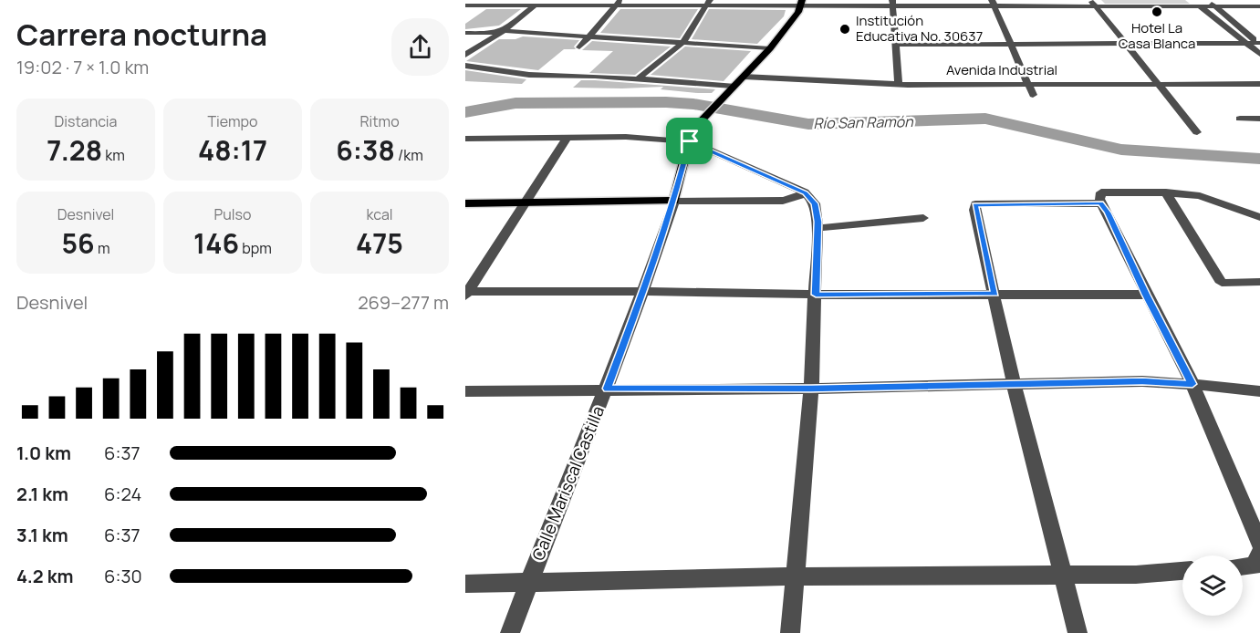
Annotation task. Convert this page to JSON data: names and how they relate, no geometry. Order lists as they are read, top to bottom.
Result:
{
  "streets": {
    "main road": ["Calle Mariscal Castilla"],
    "street": ["Avenida Industrial"]
  },
  "crossings": [
    ["Avenida Industrial", "Calle Mariscal Castilla"]
  ],
  "water": ["Río San Ramón"],
  "places": ["Hotel La Casa Blanca", "Institución Educativa No. 30637"],
  "page": {
    "heading": ["Carrera nocturna", "19:02 · 7 × 1.0 km"],
    "stats": [
      ["Distancia", "7.28 km"],
      ["Tiempo", "48:17"],
      ["Ritmo", "6:38 /km"],
      ["Desnivel", "56 m"],
      ["Pulso", "146 bpm"],
      ["kcal", "475"]
    ],
    "chart": ["Desnivel", "269–277 m"],
    "list": [
      {
        "name": "1.0 km",
        "note": "6:37"
      },
      {
        "name": "2.1 km",
        "note": "6:24"
      },
      {
        "name": "3.1 km",
        "note": "6:37"
      },
      {
        "name": "4.2 km",
        "note": "6:30"
      }
    ]
  }
}
